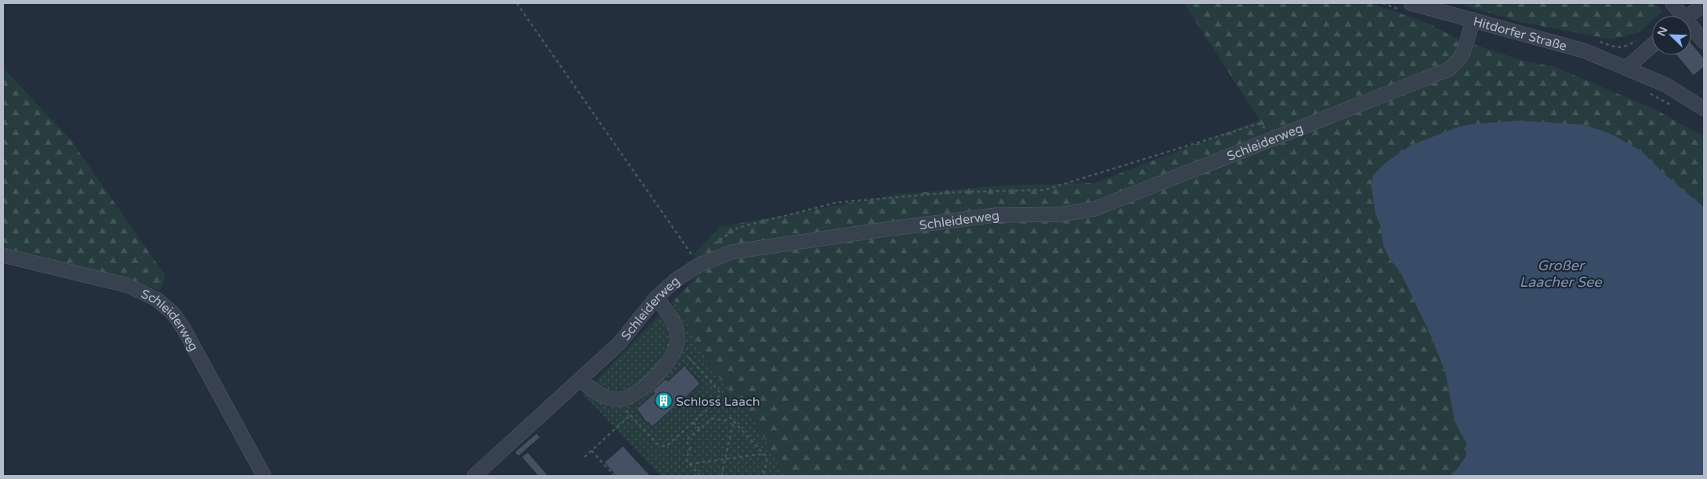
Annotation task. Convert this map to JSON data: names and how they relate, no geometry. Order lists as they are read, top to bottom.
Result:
{
  "streets": {
    "street": ["Hitdorfer Straße", "Schleiderweg"]
  },
  "crossings": [
    ["Hitdorfer Straße", "Schleiderweg"]
  ],
  "water": ["Großer Laacher See"],
  "places": {
    "building": ["Schloss Laach"]
  },
  "north": "top left"
}
